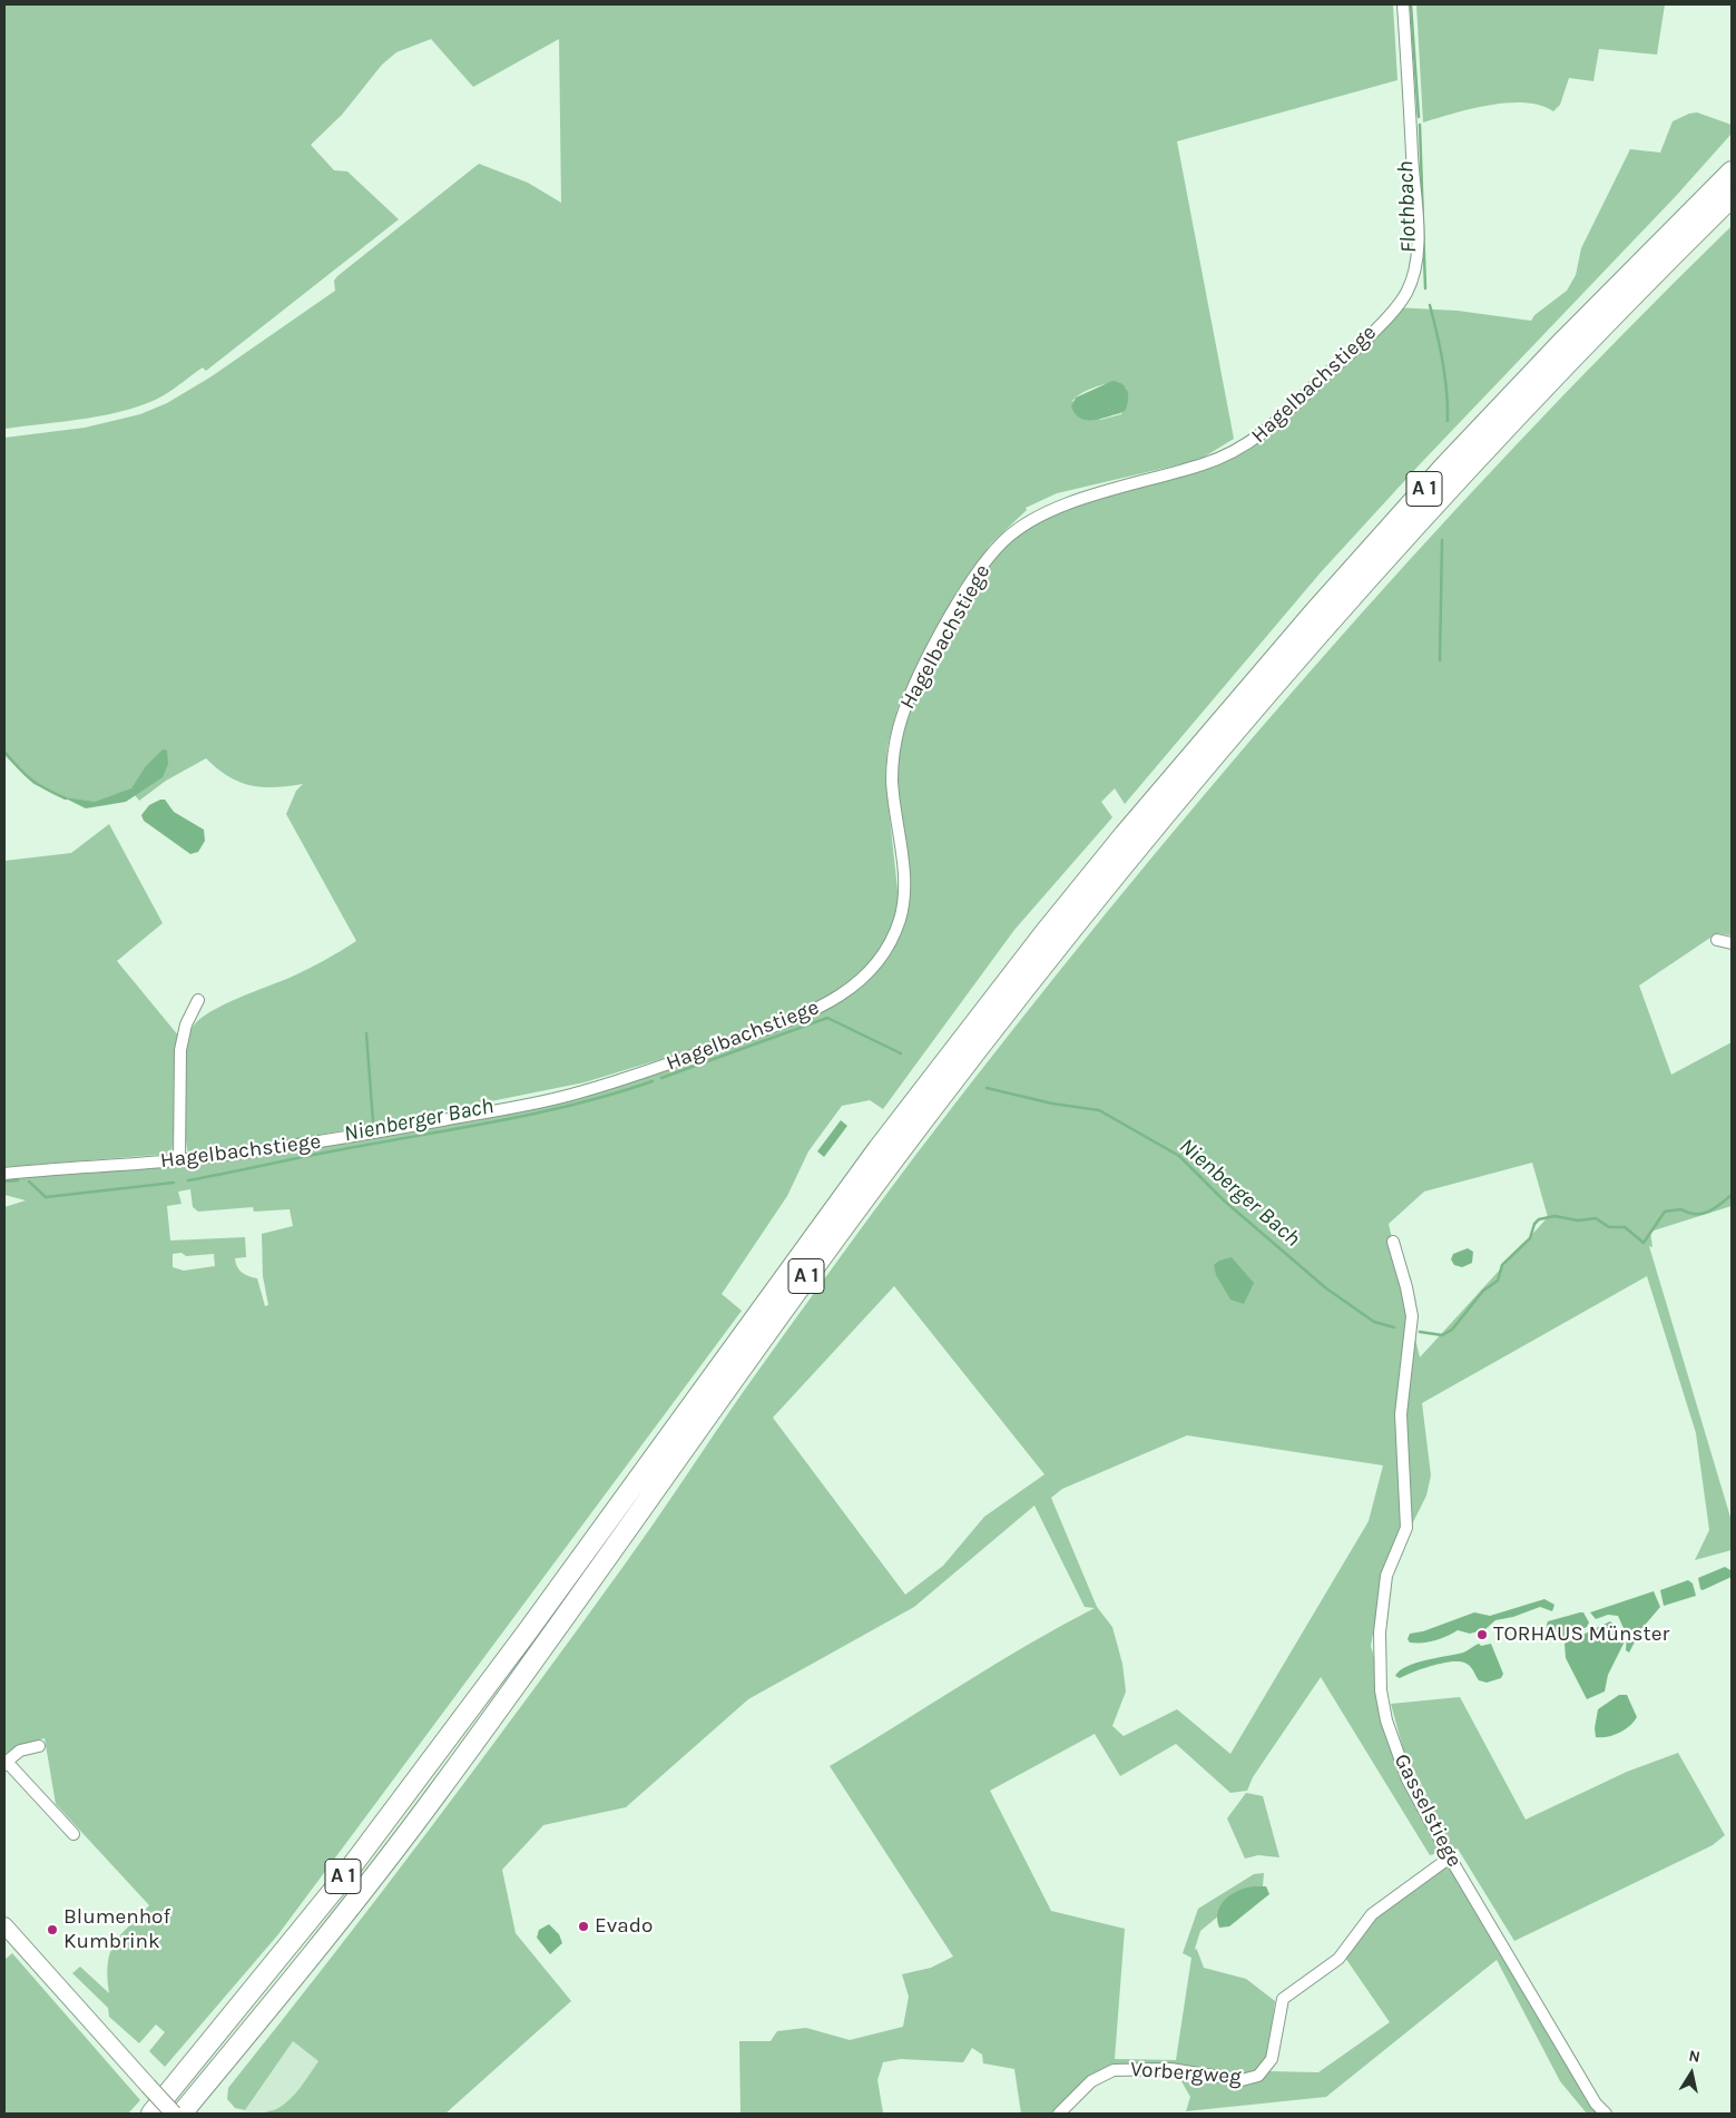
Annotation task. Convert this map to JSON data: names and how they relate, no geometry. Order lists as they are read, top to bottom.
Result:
{
  "streets": {
    "highway": ["A 1"],
    "street": ["Hagelbachstiege", "Gasselstiege", "Vorbergweg"]
  },
  "crossings": [
    ["Gasselstiege", "Vorbergweg"]
  ],
  "water": ["Flothbach", "Nienberger Bach"],
  "places": ["TORHAUS Münster", "Evado", "Blumenhof Kumbrink"],
  "north": "top"
}
